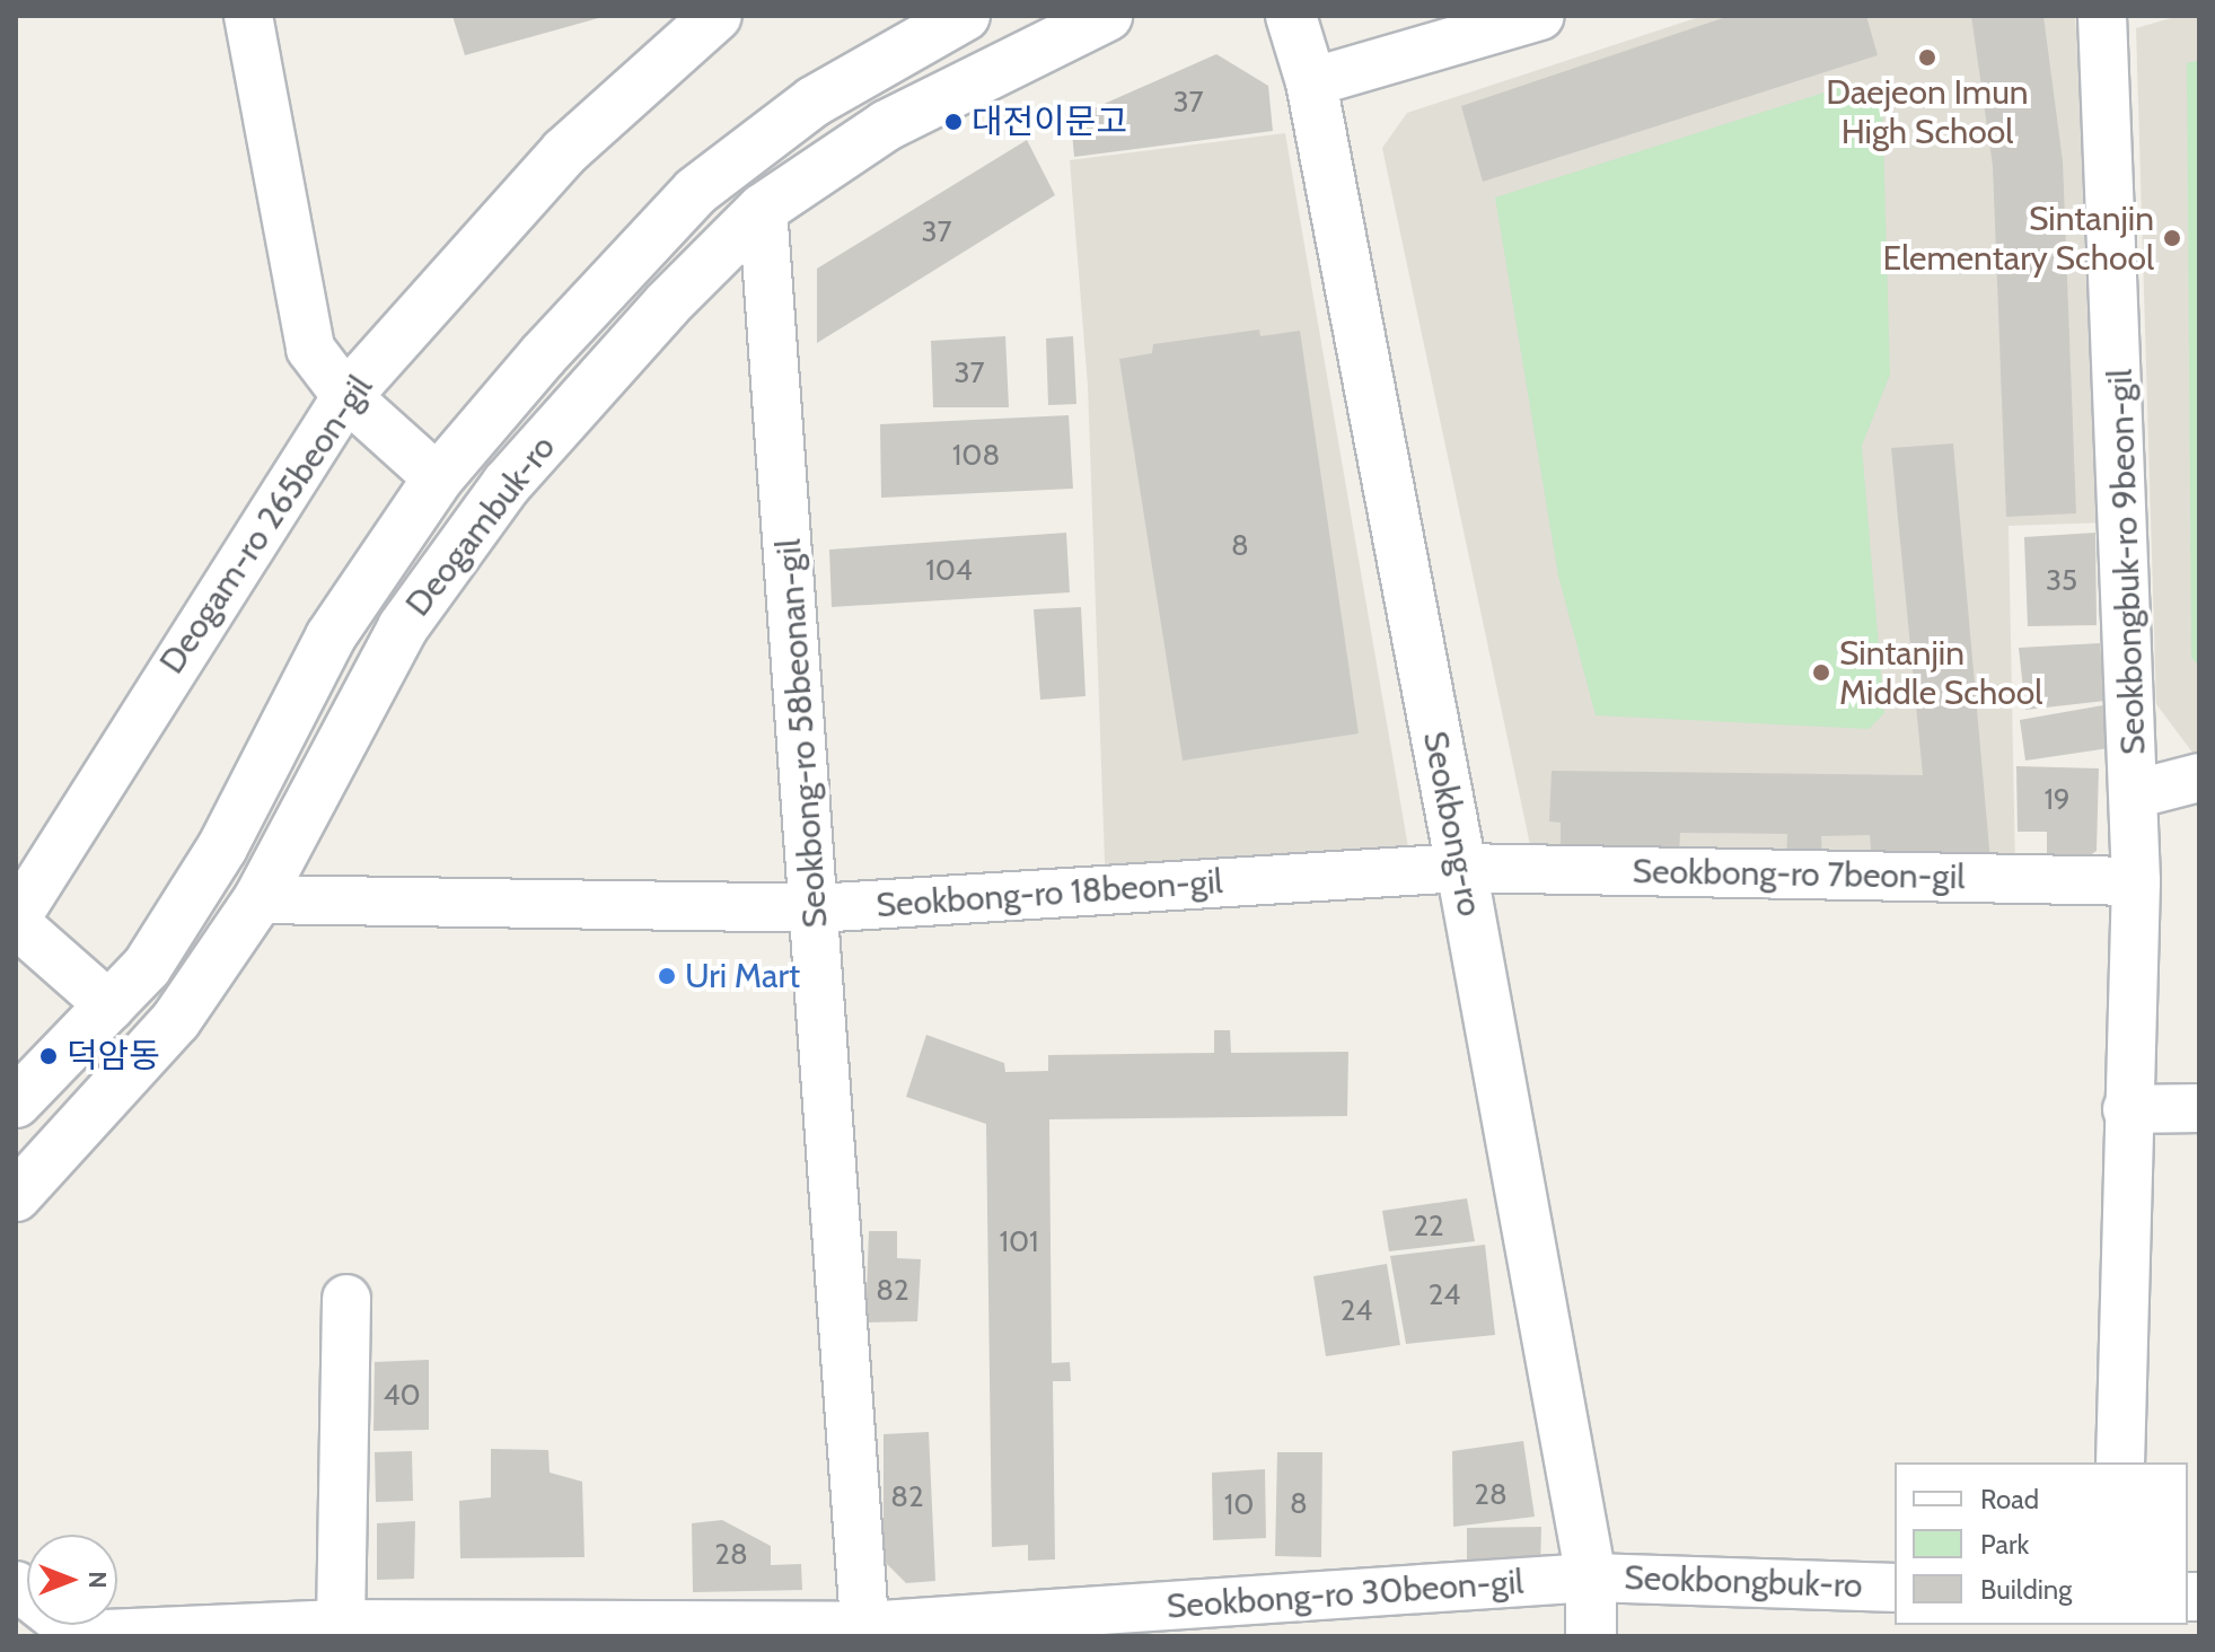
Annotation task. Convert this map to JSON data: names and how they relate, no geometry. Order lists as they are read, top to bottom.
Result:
{
  "streets": {
    "street": [
      "Deogam-ro 265beon-gil",
      "Deogambuk-ro",
      "Seokbongbuk-ro 9beon-gil",
      "Seokbong-ro 58beonan-gil",
      "Seokbong-ro",
      "Seokbong-ro 7beon-gil",
      "Seokbong-ro 18beon-gil",
      "Seokbongbuk-ro",
      "Seokbong-ro 30beon-gil"
    ]
  },
  "crossings": [
    ["Deogambuk-ro", "Seokbong-ro 58beonan-gil"],
    ["Deogambuk-ro", "Seokbong-ro 18beon-gil"],
    ["Seokbongbuk-ro 9beon-gil", "Seokbong-ro 7beon-gil"],
    ["Seokbong-ro 58beonan-gil", "Seokbong-ro 18beon-gil"],
    ["Seokbong-ro 58beonan-gil", "Seokbong-ro 30beon-gil"],
    ["Seokbong-ro", "Seokbong-ro 7beon-gil"],
    ["Seokbong-ro", "Seokbong-ro 18beon-gil"],
    ["Seokbong-ro", "Seokbongbuk-ro"],
    ["Seokbong-ro", "Seokbong-ro 30beon-gil"],
    ["Seokbong-ro 7beon-gil", "Seokbong-ro 18beon-gil"],
    ["Seokbongbuk-ro", "Seokbong-ro 30beon-gil"]
  ],
  "places": [
    "Daejeon Imun High School",
    "대전이문고",
    "Sintanjin Elementary School",
    "Sintanjin Middle School",
    "Uri Mart",
    "덕암동"
  ],
  "house_numbers": [
    "37",
    "37",
    "37",
    "108",
    "8",
    "104",
    "35",
    "19",
    "22",
    "101",
    "82",
    "24",
    "24",
    "40",
    "28",
    "82",
    "8",
    "10",
    "28"
  ],
  "legend": ["Road", "Park", "Building"],
  "north": "right"
}
